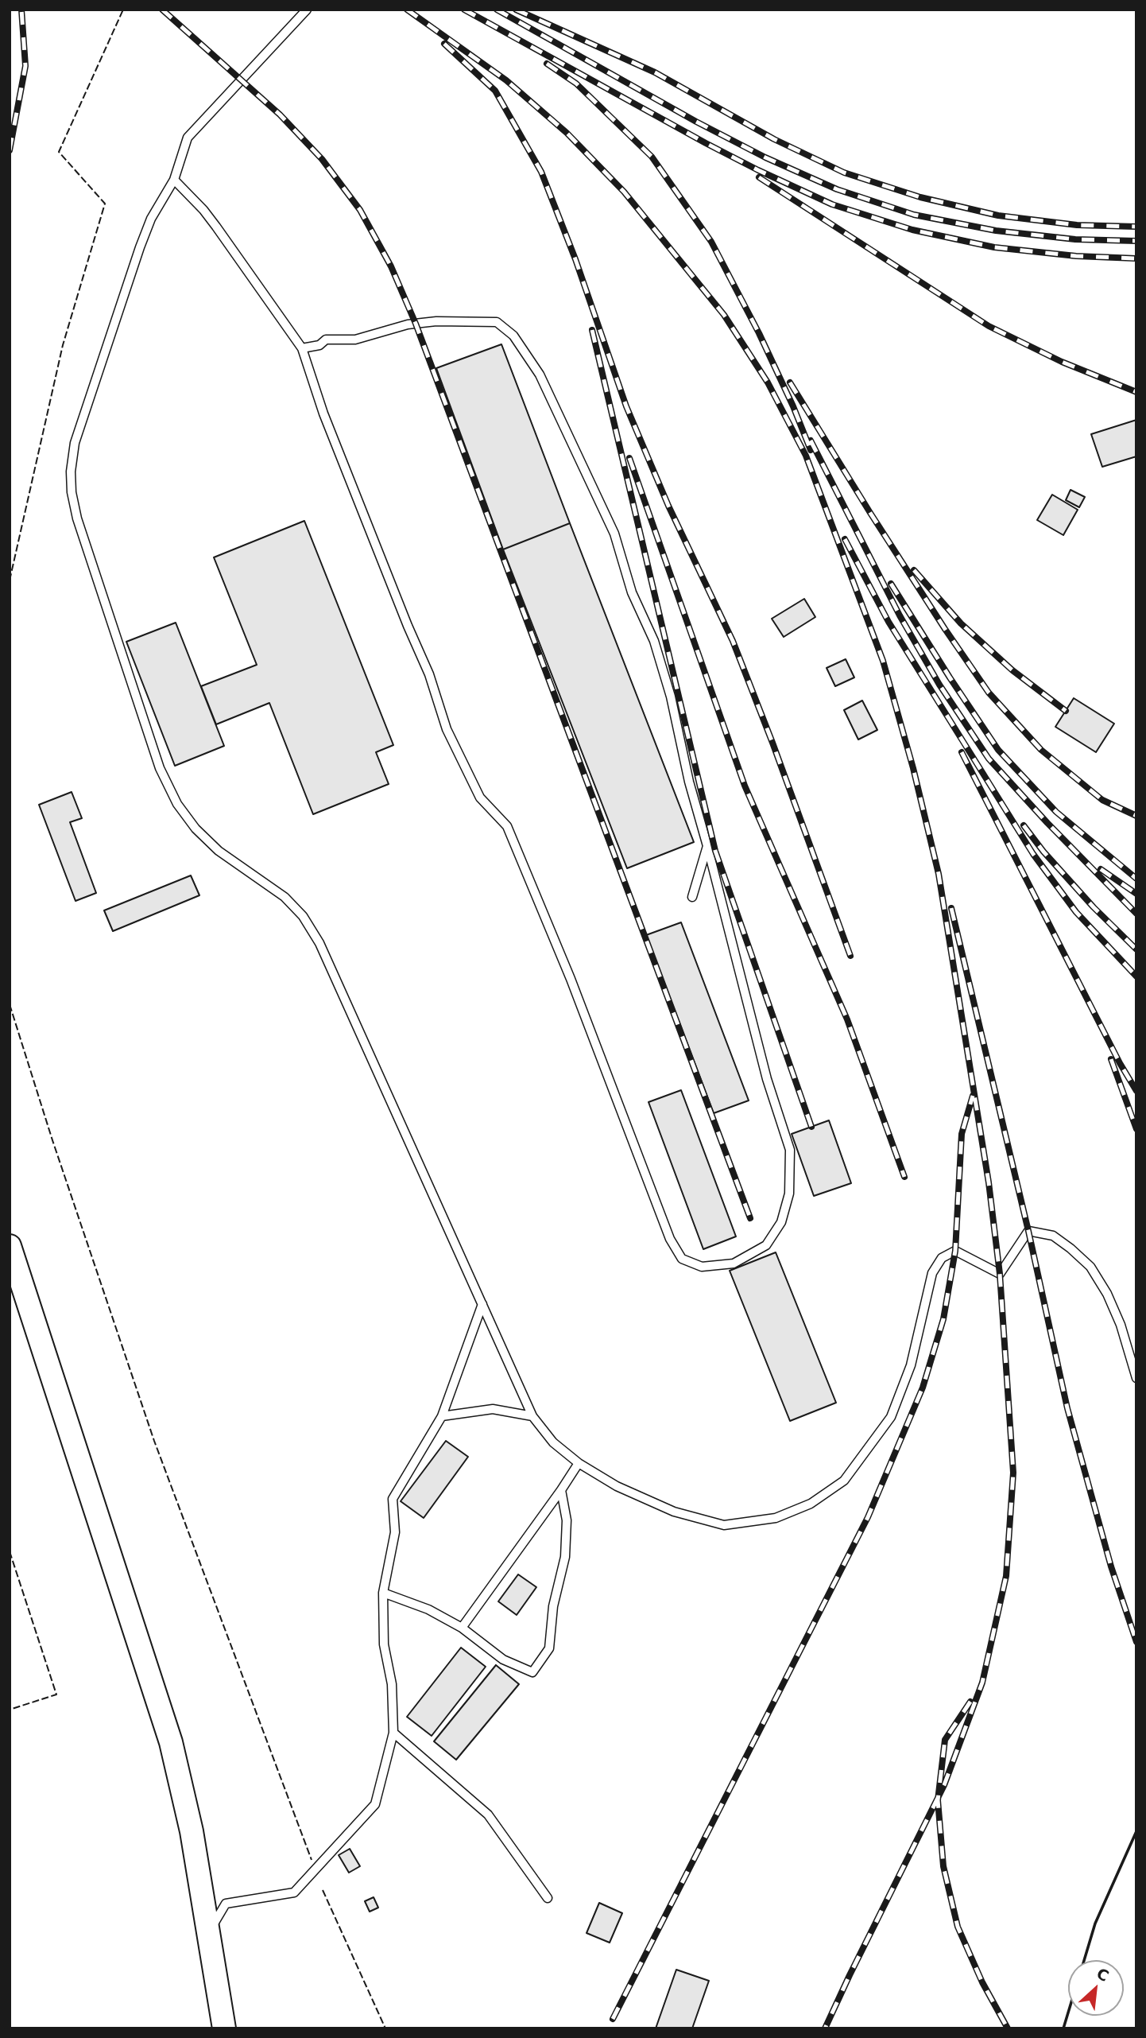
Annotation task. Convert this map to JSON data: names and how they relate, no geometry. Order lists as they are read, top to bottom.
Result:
{
  "north": "top right"
}
